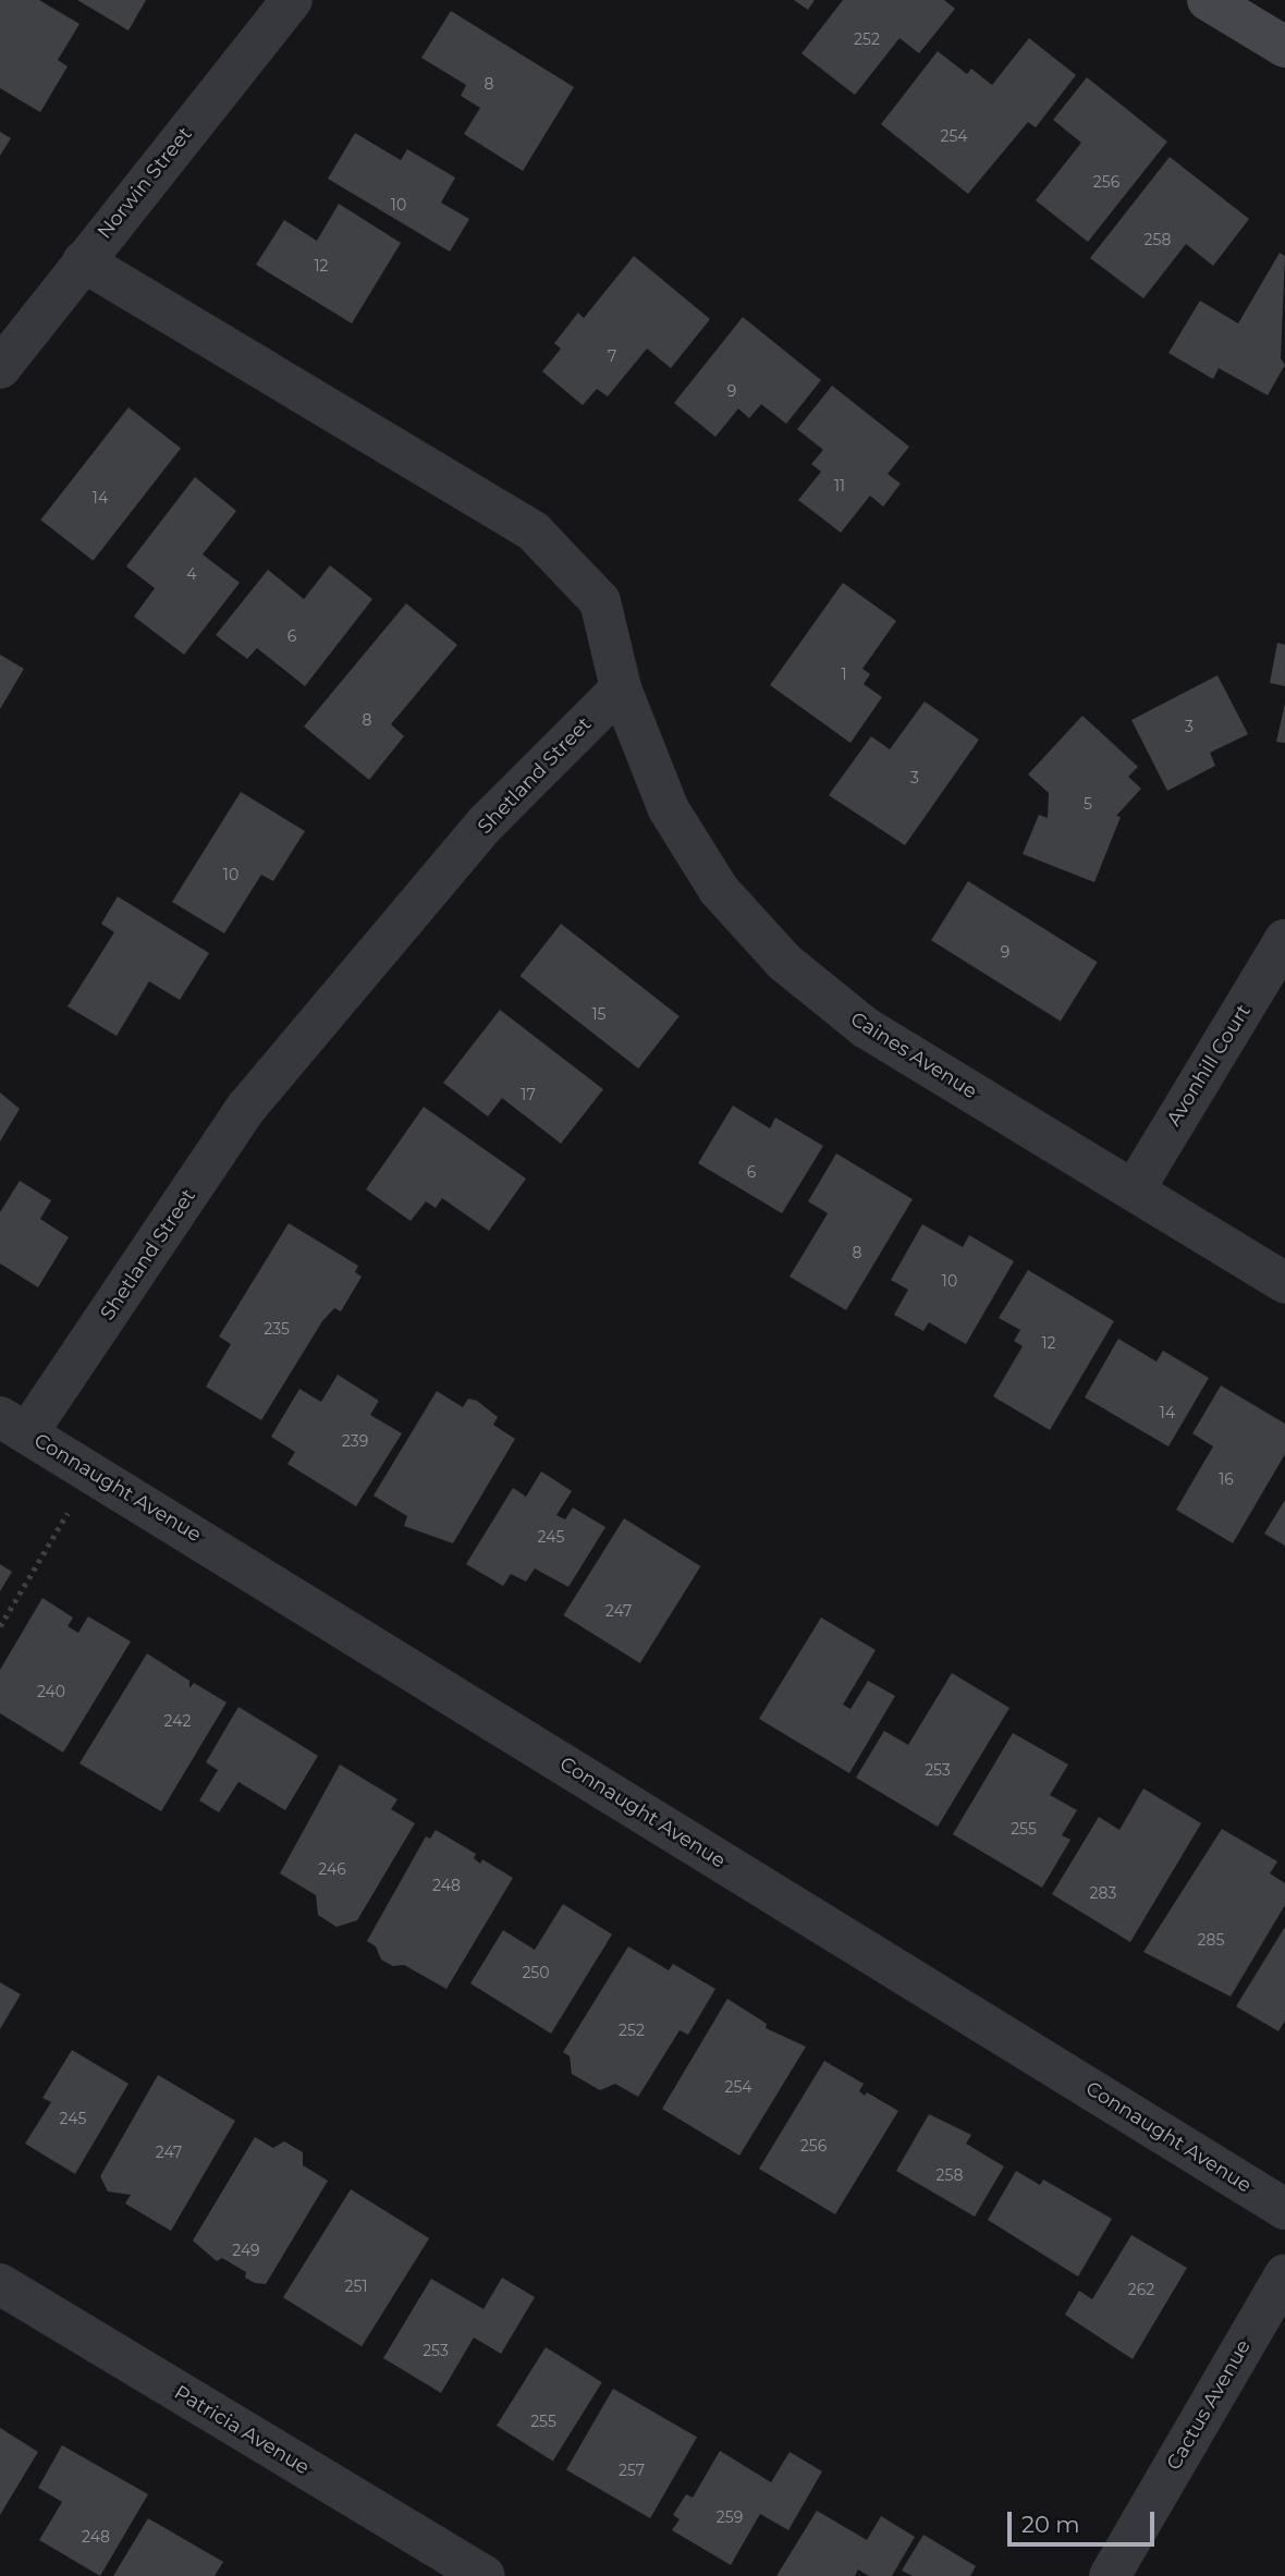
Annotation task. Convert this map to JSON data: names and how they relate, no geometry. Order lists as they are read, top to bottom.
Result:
{
  "streets": {
    "street": [
      "Norwin Street",
      "Shetland Street",
      "Caines Avenue",
      "Avonhill Court",
      "Connaught Avenue",
      "Cactus Avenue",
      "Patricia Avenue"
    ]
  },
  "crossings": [
    ["Shetland Street", "Caines Avenue"],
    ["Shetland Street", "Connaught Avenue"],
    ["Caines Avenue", "Avonhill Court"]
  ],
  "house_numbers": [
    "252",
    "8",
    "254",
    "256",
    "10",
    "258",
    "12",
    "7",
    "9",
    "11",
    "14",
    "4",
    "6",
    "1",
    "8",
    "3",
    "3",
    "5",
    "10",
    "9",
    "15",
    "17",
    "6",
    "8",
    "10",
    "235",
    "12",
    "14",
    "239",
    "16",
    "245",
    "247",
    "240",
    "242",
    "253",
    "255",
    "246",
    "248",
    "283",
    "285",
    "250",
    "252",
    "254",
    "245",
    "256",
    "247",
    "258",
    "249",
    "251",
    "262",
    "253",
    "255",
    "257",
    "259",
    "248"
  ],
  "scale_bar": "20 m"
}
